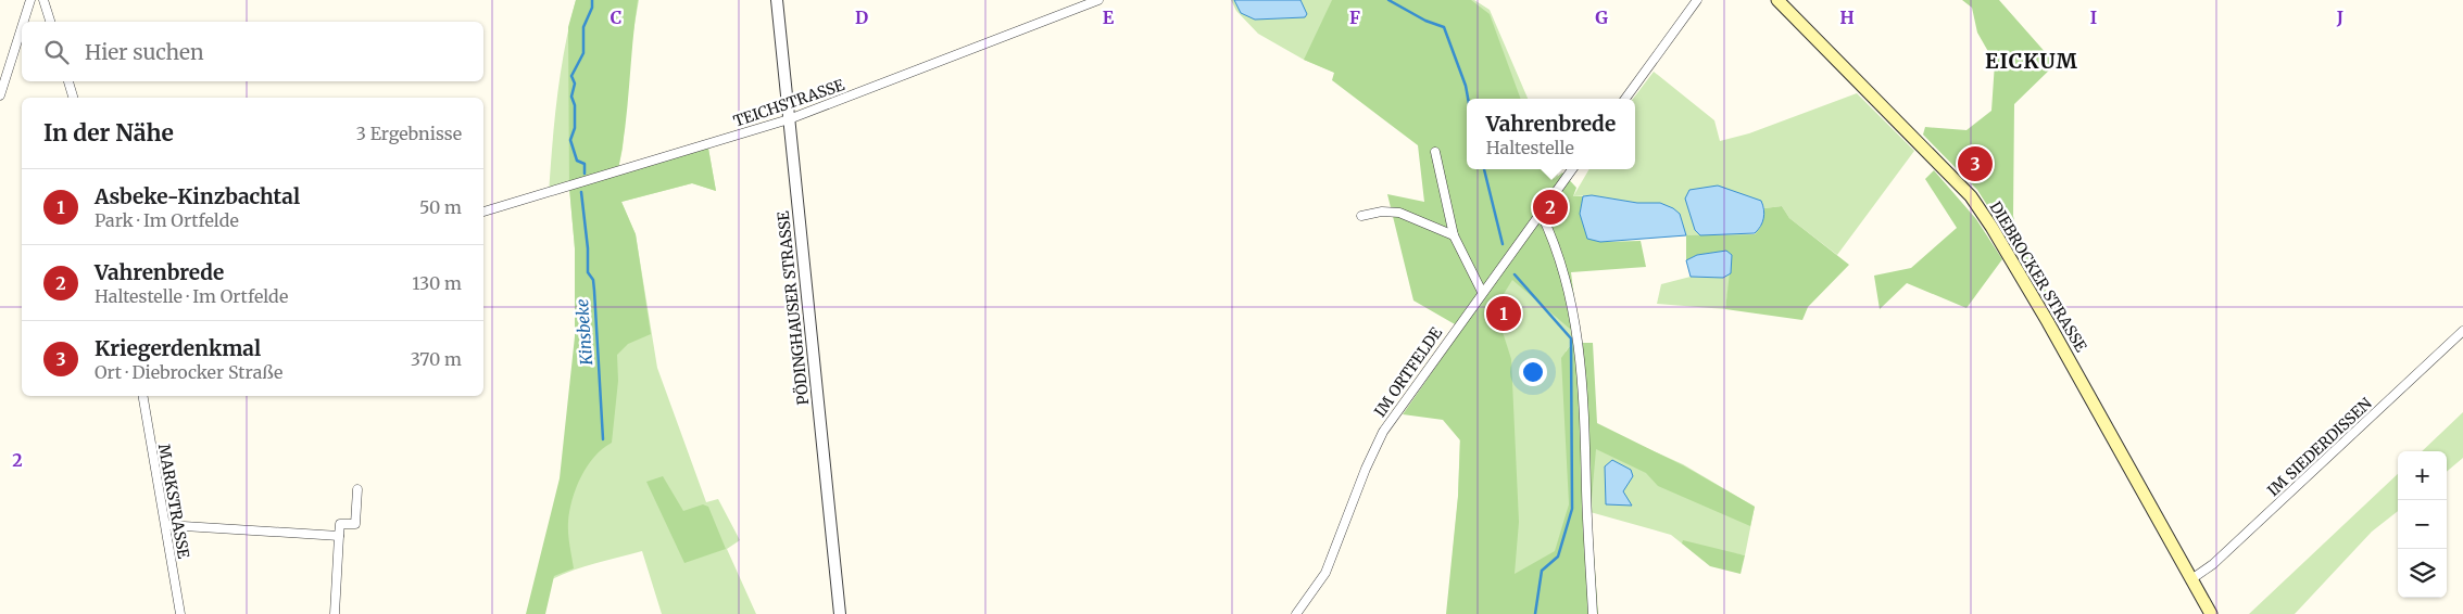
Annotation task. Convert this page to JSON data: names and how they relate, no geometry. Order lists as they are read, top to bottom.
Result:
{
  "streets": {
    "main road": ["DIEBROCKER STRASSE"],
    "street": [
      "TEICHSTRASSE",
      "PÖDINGHAUSER STRASSE",
      "IM ORTFELDE",
      "IM SIEDERDISSEN",
      "MARKSTRASSE"
    ]
  },
  "crossings": [
    ["TEICHSTRASSE", "PÖDINGHAUSER STRASSE"],
    ["DIEBROCKER STRASSE", "IM SIEDERDISSEN"]
  ],
  "districts": ["EICKUM"],
  "water": ["Kinsbeke"],
  "page": {
    "search": "Hier suchen",
    "heading": ["In der Nähe", "3 Ergebnisse"],
    "popup": ["Vahrenbrede", "Haltestelle"],
    "pins": ["3", "2", "1"],
    "list": [
      {
        "mark": "1",
        "name": "Asbeke-Kinzbachtal",
        "note": "Park · Im Ortfelde",
        "value": "50 m"
      },
      {
        "mark": "2",
        "name": "Vahrenbrede",
        "note": "Haltestelle · Im Ortfelde",
        "value": "130 m"
      },
      {
        "mark": "3",
        "name": "Kriegerdenkmal",
        "note": "Ort · Diebrocker Straße",
        "value": "370 m"
      }
    ],
    "map_buttons": ["+", "−"]
  },
  "grid": {
    "columns": [
      "C",
      "D",
      "E",
      "F",
      "G",
      "H",
      "I",
      "J"
    ],
    "rows": ["2"]
  }
}
